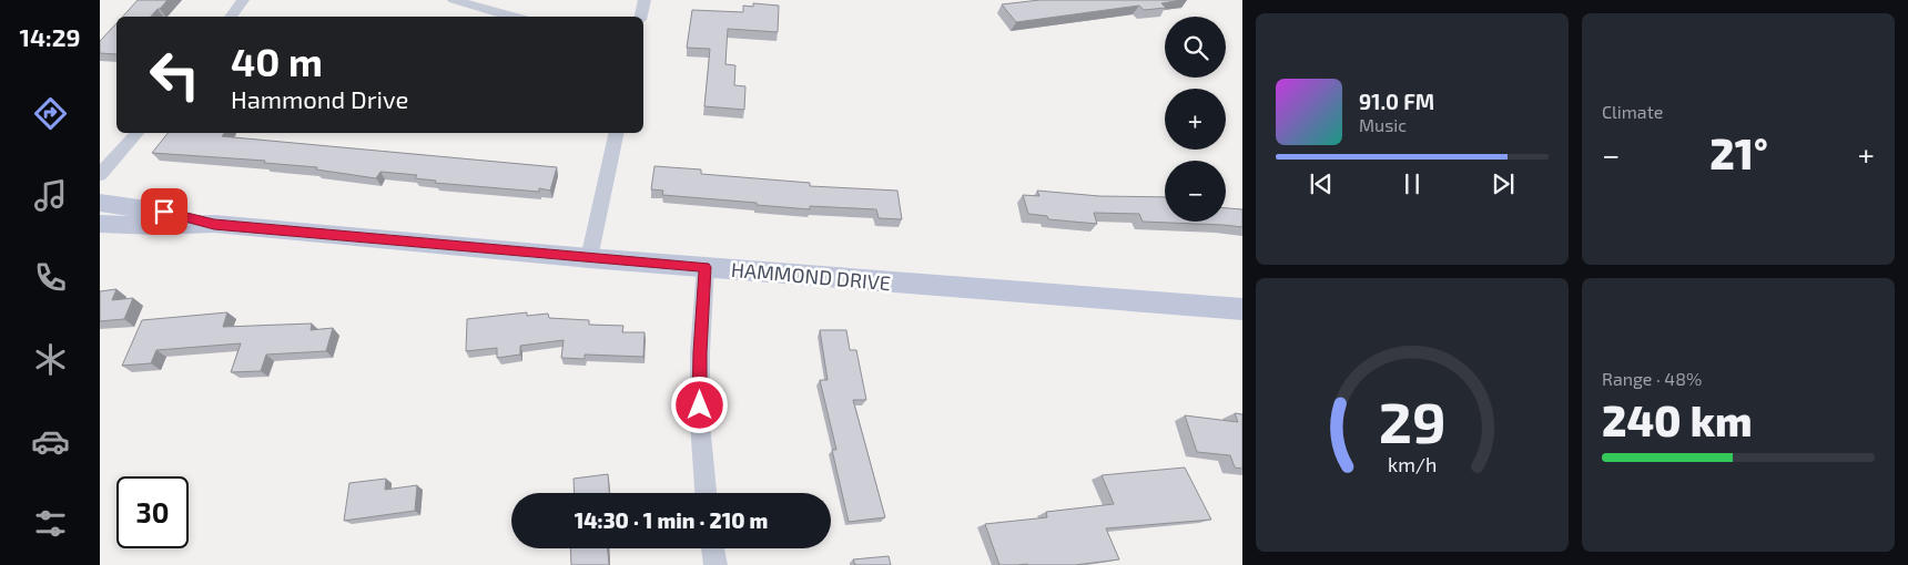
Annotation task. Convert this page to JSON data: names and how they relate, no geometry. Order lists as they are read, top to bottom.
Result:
{
  "streets": {
    "street": ["HAMMOND DRIVE"]
  },
  "page": {
    "tabs": "14:29",
    "tile": [
      "Climate",
      ["Range · 48%", "240 km"]
    ],
    "map_buttons": ["+", "−"],
    "turn": ["40 m", "Hammond Drive"],
    "song": ["91.0 FM", "Music"],
    "heat": ["−", "21°", "+"],
    "limit": "30",
    "trip": "14:30 · 1 min · 210 m",
    "gauge": ["29", "km/h"]
  }
}
